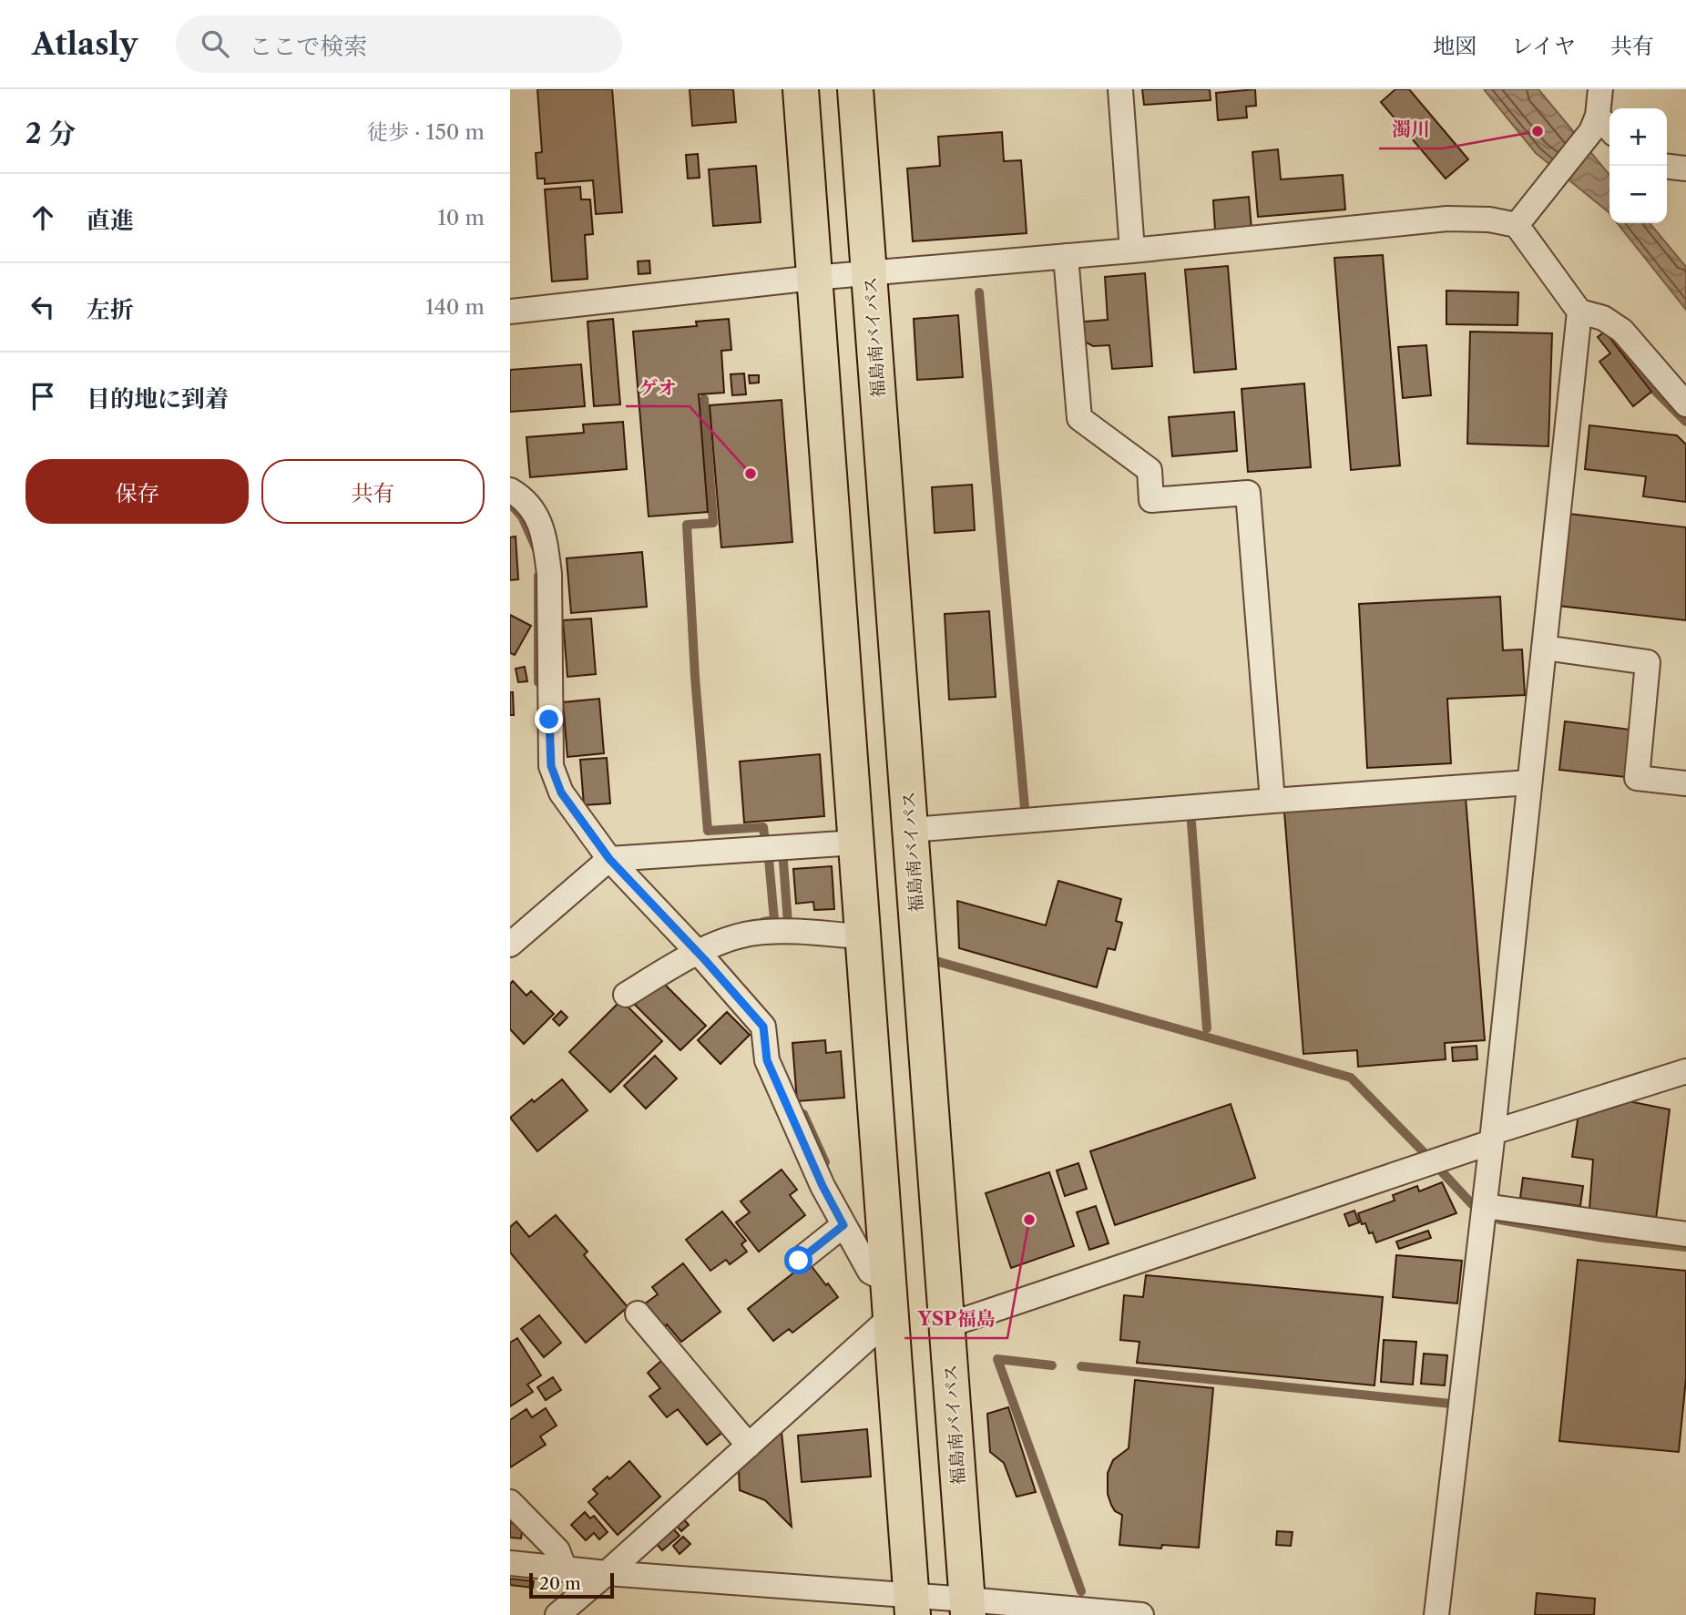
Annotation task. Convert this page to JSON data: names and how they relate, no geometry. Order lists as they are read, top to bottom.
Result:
{
  "streets": {
    "highway": ["福島南バイパス"]
  },
  "places": ["濁川", "ゲオ", "YSP福島"],
  "scale_bar": "20 m",
  "page": {
    "header": "Atlasly",
    "search": "ここで検索",
    "nav": ["地図", "レイヤ", "共有"],
    "heading": ["2 分", "徒歩 · 150 m"],
    "map_buttons": ["+", "−"],
    "list": [
      ["直進", "10 m"],
      ["左折", "140 m"],
      "目的地に到着"
    ],
    "buttons": ["保存", "共有"],
    "scale": "20 m"
  }
}
